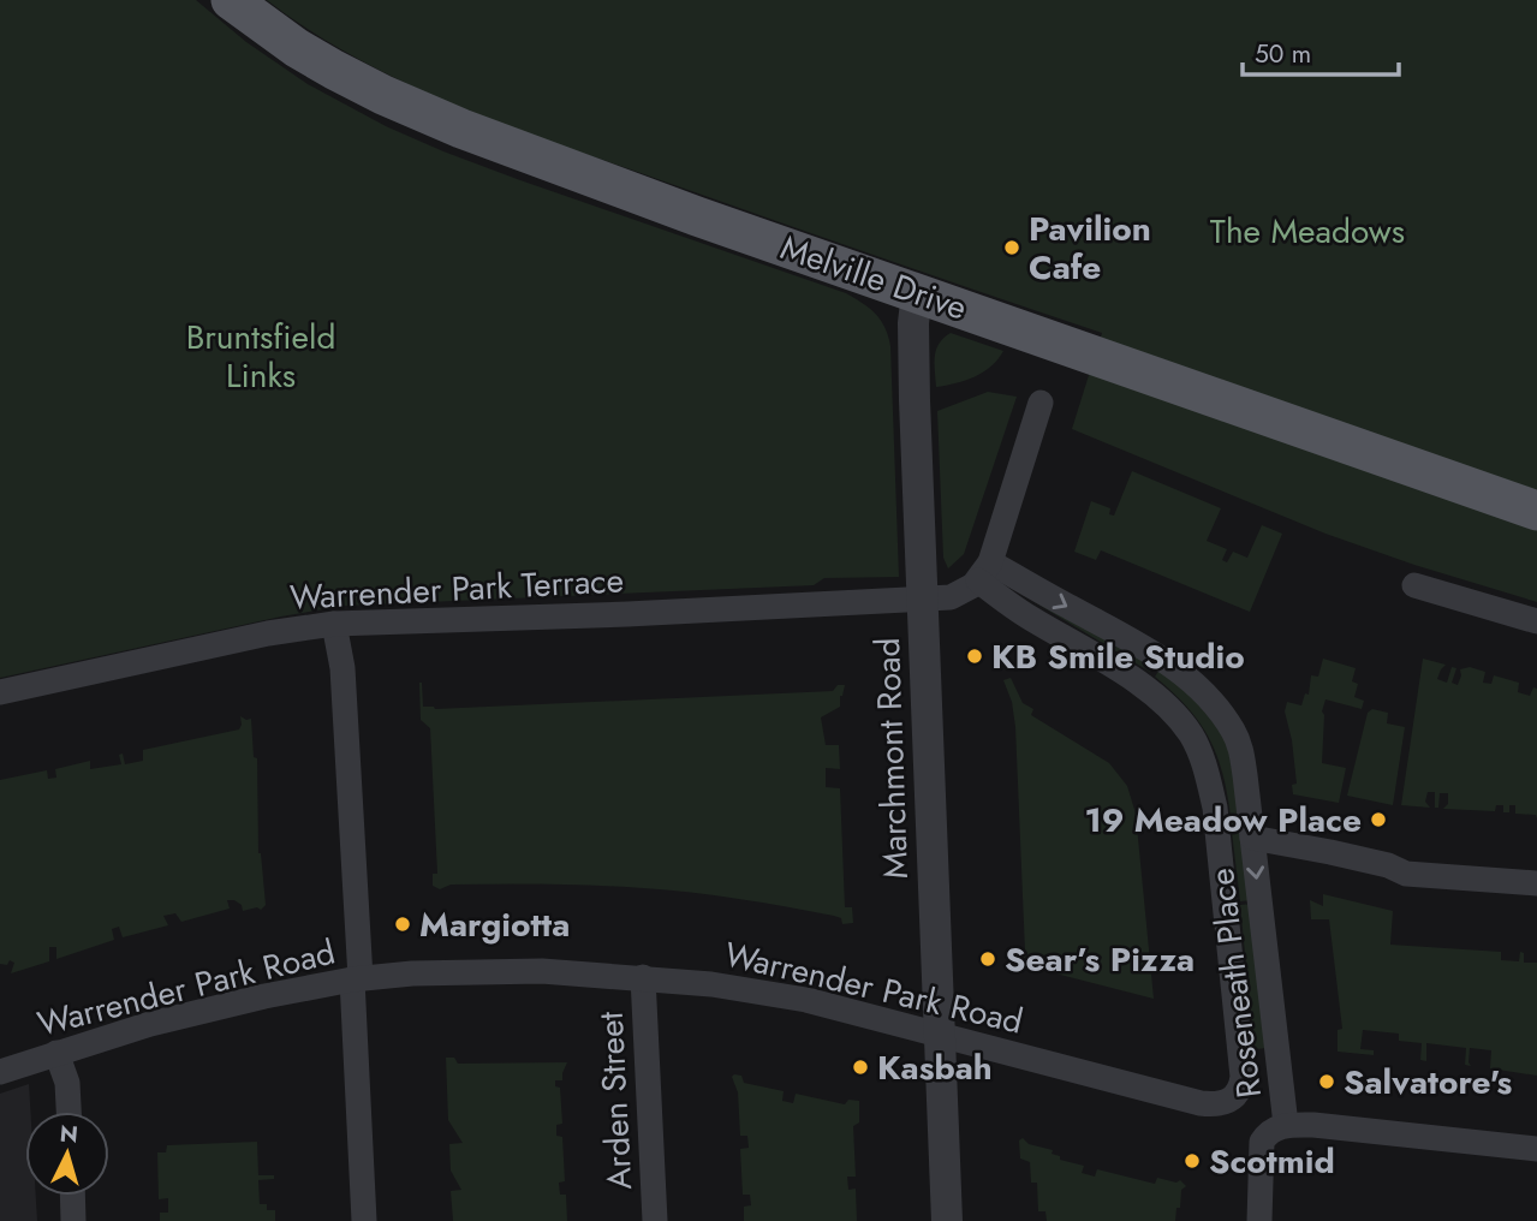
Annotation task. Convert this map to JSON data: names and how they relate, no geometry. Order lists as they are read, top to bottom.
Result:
{
  "streets": {
    "main road": ["Melville Drive"],
    "street": [
      "Warrender Park Terrace",
      "Marchmont Road",
      "Roseneath Place",
      "Warrender Park Road",
      "Arden Street"
    ]
  },
  "crossings": [
    ["Melville Drive", "Marchmont Road"],
    ["Warrender Park Terrace", "Marchmont Road"],
    ["Warrender Park Terrace", "Roseneath Place"],
    ["Warrender Park Terrace", "Warrender Park Road"],
    ["Marchmont Road", "Warrender Park Road"],
    ["Roseneath Place", "Warrender Park Road"],
    ["Warrender Park Road", "Arden Street"]
  ],
  "one_way": ["Roseneath Place"],
  "parks": ["The Meadows", "Bruntsfield Links"],
  "places": [
    "Pavilion Cafe",
    "KB Smile Studio",
    "19 Meadow Place",
    "Margiotta",
    "Sear’s Pizza",
    "Kasbah",
    "Salvatore's",
    "Scotmid"
  ],
  "scale_bar": "50 m",
  "north": "top"
}
